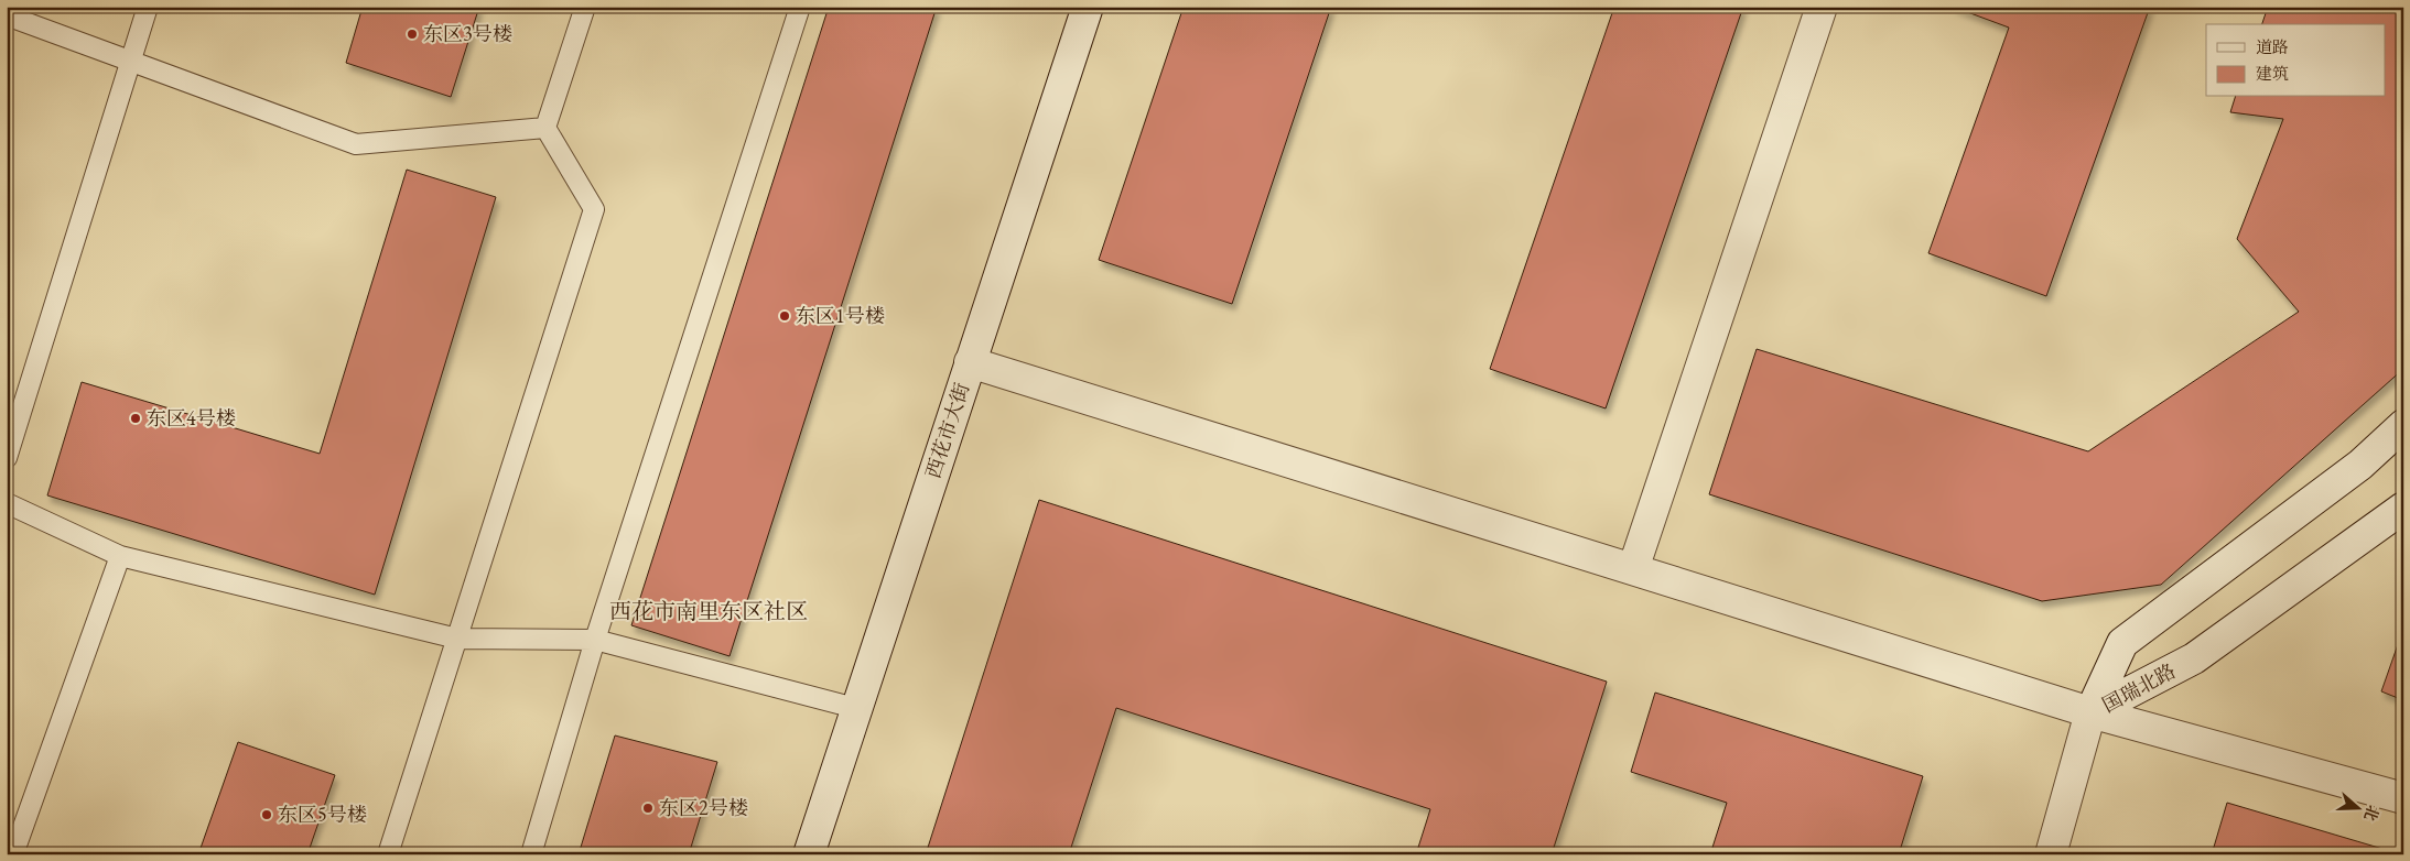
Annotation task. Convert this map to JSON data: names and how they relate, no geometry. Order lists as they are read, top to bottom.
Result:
{
  "streets": {
    "street": ["西花市大街", "国瑞北路"]
  },
  "districts": ["西花市南里东区社区"],
  "places": [
    "东区3号楼",
    "东区1号楼",
    "东区4号楼",
    "东区2号楼",
    "东区5号楼"
  ],
  "legend": ["道路", "建筑"],
  "north": "right"
}
